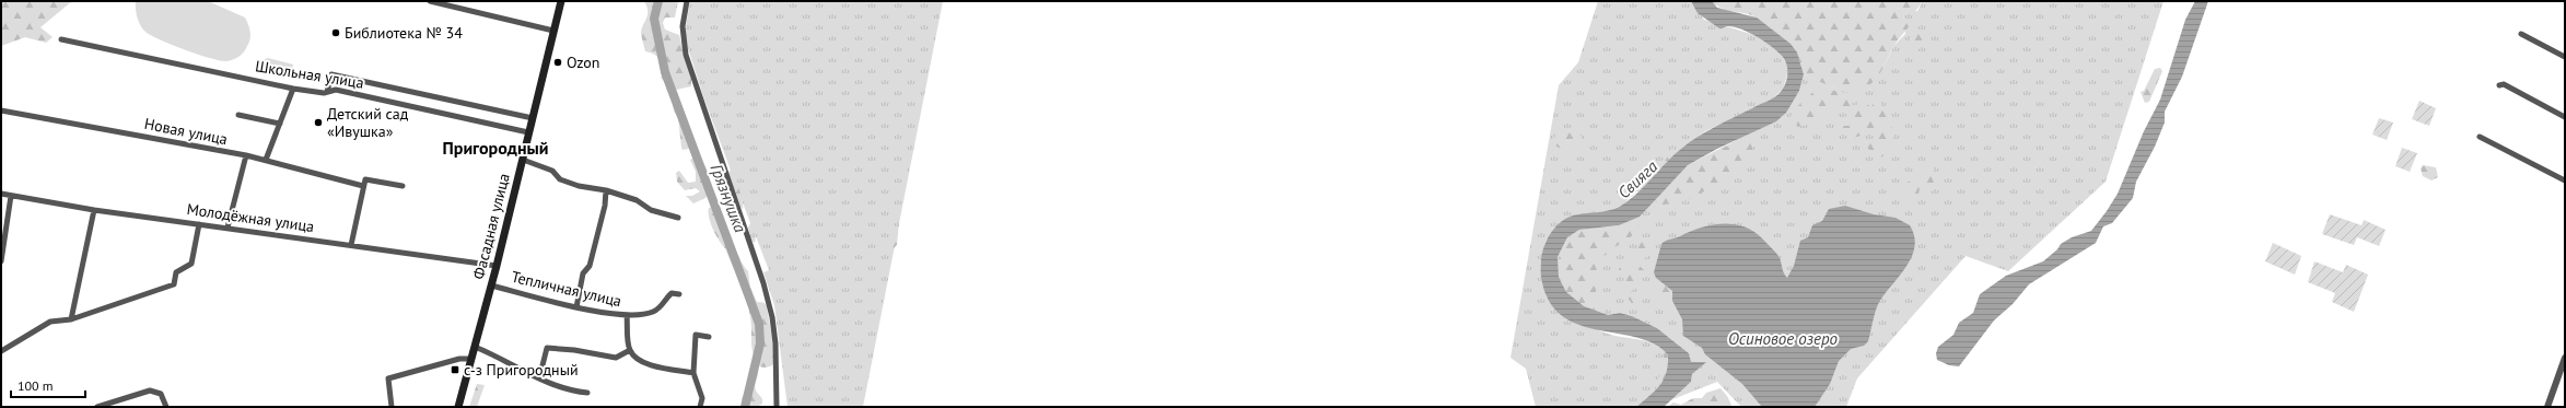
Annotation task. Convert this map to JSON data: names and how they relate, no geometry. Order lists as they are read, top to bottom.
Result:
{
  "streets": {
    "main road": ["Фасадная улица"],
    "street": [
      "Школьная улица",
      "Новая улица",
      "Молодёжная улица",
      "Тепличная улица"
    ]
  },
  "crossings": [
    ["Школьная улица", "Фасадная улица"],
    ["Молодёжная улица", "Фасадная улица"],
    ["Фасадная улица", "Тепличная улица"]
  ],
  "districts": ["Пригородный"],
  "water": ["Свияга", "Грязнушка", "Осиновое озеро"],
  "places": {
    "other": ["Библиотека № 34", "Ozon", "Детский сад «Ивушка»"],
    "transit": ["с-з Пригородный"]
  },
  "scale_bar": "100 m"
}
